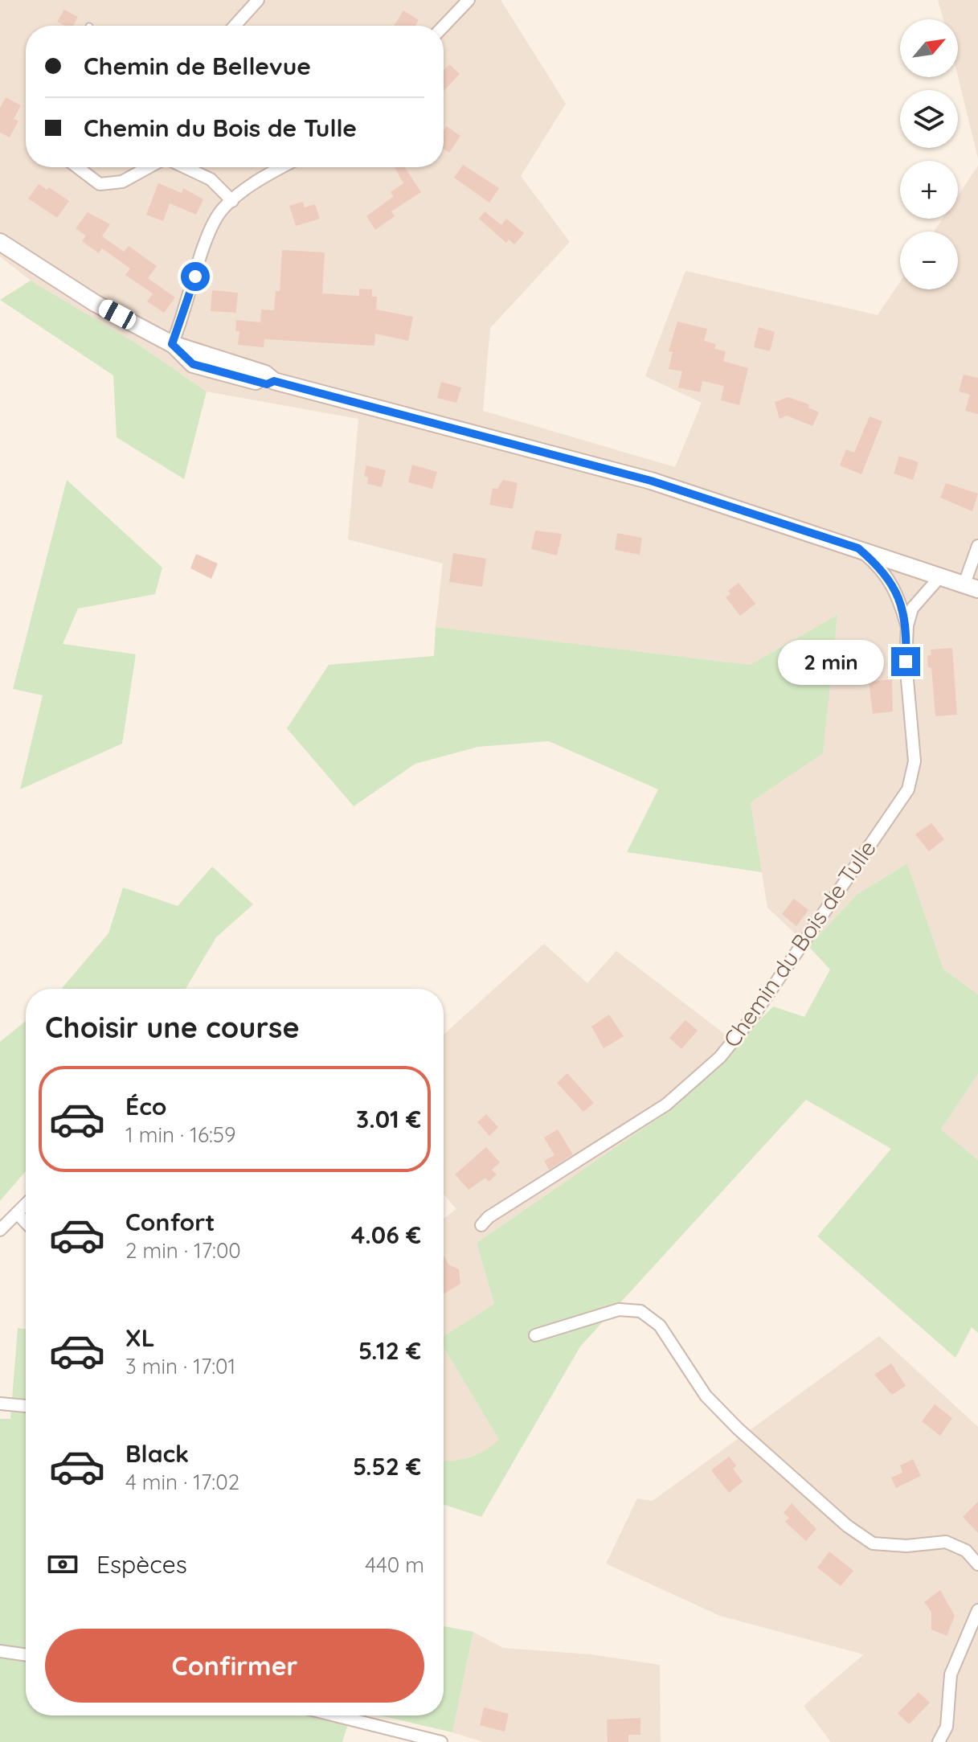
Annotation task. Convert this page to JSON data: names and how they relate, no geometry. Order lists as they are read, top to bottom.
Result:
{
  "streets": {
    "street": ["Chemin du Bois de Tulle"]
  },
  "north": "top right",
  "page": {
    "map_buttons": ["+", "−"],
    "banner": ["Chemin de Bellevue", "Chemin du Bois de Tulle"],
    "bubble": "2 min",
    "heading": "Choisir une course",
    "list": [
      {
        "name": "Éco",
        "note": "1 min · 16:59",
        "value": "3.01 €"
      },
      {
        "name": "Confort",
        "note": "2 min · 17:00",
        "value": "4.06 €"
      },
      {
        "name": "XL",
        "note": "3 min · 17:01",
        "value": "5.12 €"
      },
      {
        "name": "Black",
        "note": "4 min · 17:02",
        "value": "5.52 €"
      }
    ],
    "pay": ["Espèces", "440 m"],
    "buttons": "Confirmer"
  }
}
